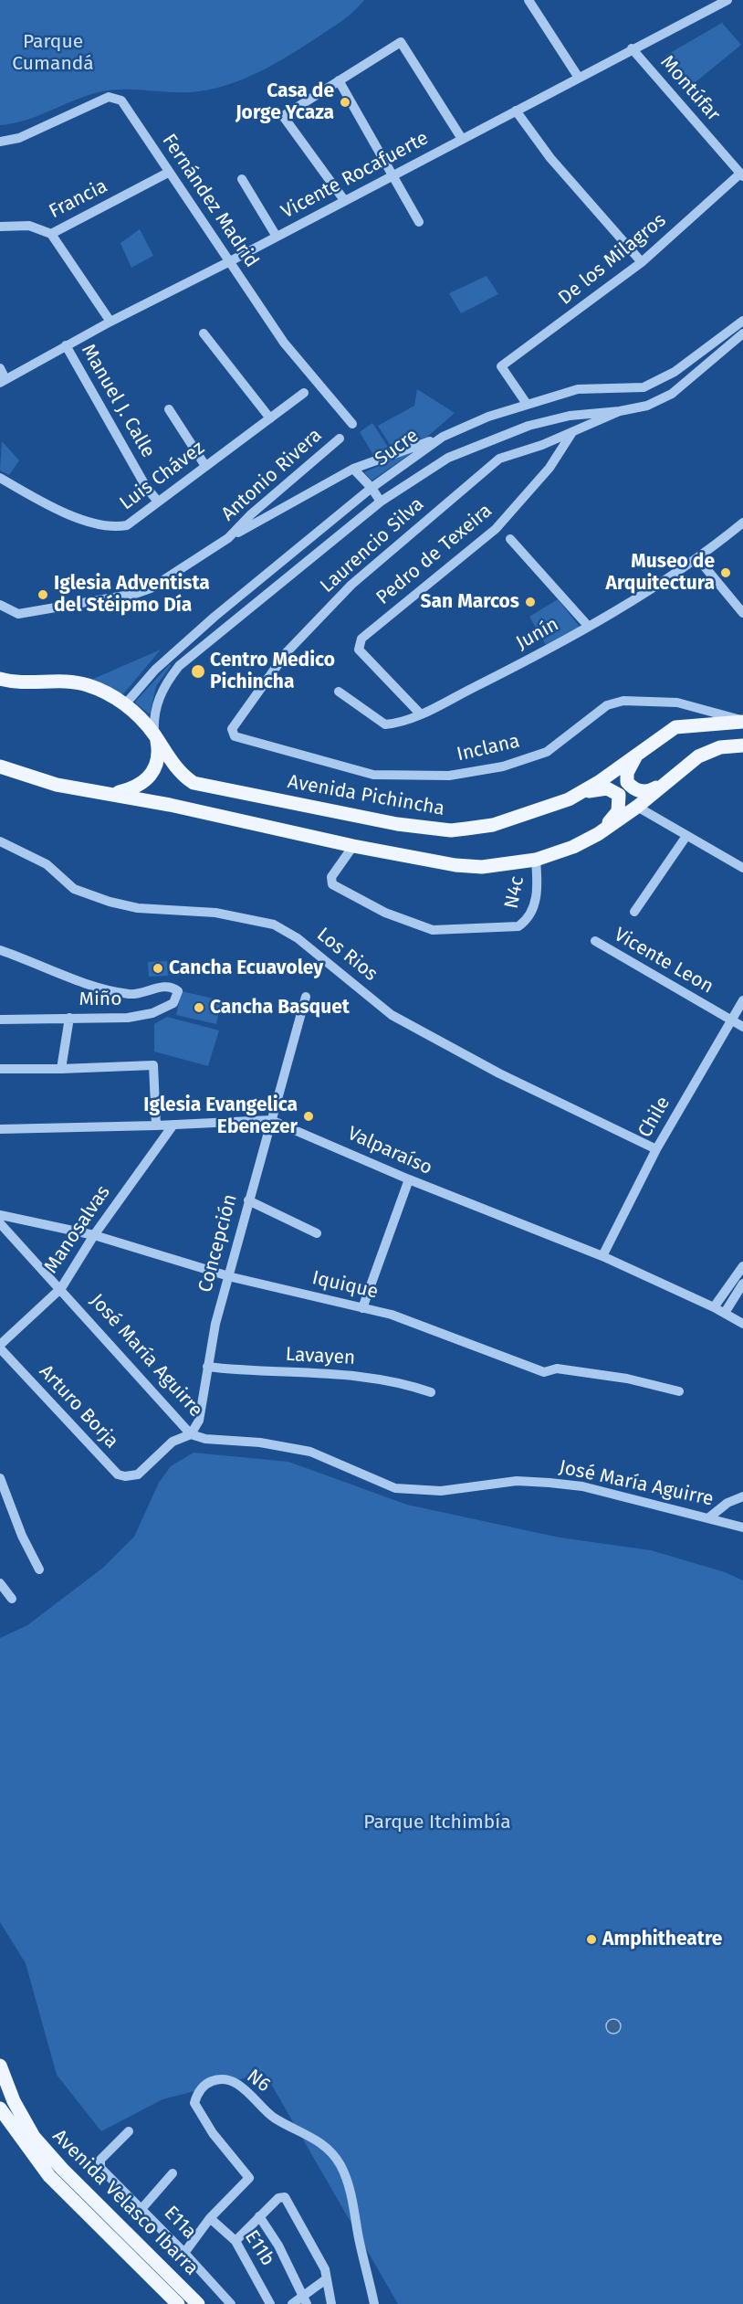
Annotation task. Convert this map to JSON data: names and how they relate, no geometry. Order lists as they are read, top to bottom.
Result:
{
  "streets": {
    "main road": ["Avenida Pichincha", "Avenida Velasco Ibarra"],
    "street": [
      "Montúfar",
      "Vicente Rocafuerte",
      "Francia",
      "Fernández Madrid",
      "De los Milagros",
      "Manuel J. Calle",
      "Sucre",
      "Antonio Rivera",
      "Luis Chávez",
      "Laurencio Silva",
      "Pedro de Texeira",
      "Junín",
      "Inclana",
      "N4c",
      "Los Rios",
      "Vicente Leon",
      "Miño",
      "Chile",
      "Valparaíso",
      "Manosalvas",
      "Concepción",
      "Iquique",
      "José María Aguirre",
      "Lavayen",
      "Arturo Borja",
      "N6",
      "E11a",
      "E11b"
    ]
  },
  "crossings": [
    ["Montúfar", "Vicente Rocafuerte"],
    ["Montúfar", "De los Milagros"],
    ["Vicente Rocafuerte", "Fernández Madrid"],
    ["Vicente Rocafuerte", "Manuel J. Calle"],
    ["Francia", "Fernández Madrid"],
    ["De los Milagros", "Sucre"],
    ["Manuel J. Calle", "Luis Chávez"],
    ["Sucre", "Antonio Rivera"],
    ["Sucre", "Laurencio Silva"],
    ["Sucre", "Avenida Pichincha"],
    ["Laurencio Silva", "Pedro de Texeira"],
    ["Laurencio Silva", "Inclana"],
    ["Pedro de Texeira", "Junín"],
    ["Inclana", "Avenida Pichincha"],
    ["Los Rios", "Chile"],
    ["Vicente Leon", "Chile"],
    ["Chile", "Valparaíso"],
    ["Valparaíso", "Manosalvas"],
    ["Valparaíso", "Concepción"],
    ["Manosalvas", "Iquique"],
    ["Manosalvas", "José María Aguirre"],
    ["Manosalvas", "Arturo Borja"],
    ["Concepción", "Iquique"],
    ["Concepción", "José María Aguirre"],
    ["Concepción", "Lavayen"],
    ["Concepción", "Arturo Borja"],
    ["José María Aguirre", "Arturo Borja"],
    ["N6", "E11a"],
    ["N6", "E11b"]
  ],
  "parks": ["Parque Cumandá", "Parque Itchimbía"],
  "places": [
    "Casa de Jorge Ycaza",
    "Museo de Arquitectura",
    "Iglesia Adventista del Stéipmo Día",
    "San Marcos",
    "Centro Medico Pichincha",
    "Cancha Ecuavoley",
    "Cancha Basquet",
    "Iglesia Evangelica Ebenezer",
    "Amphitheatre"
  ]
}
